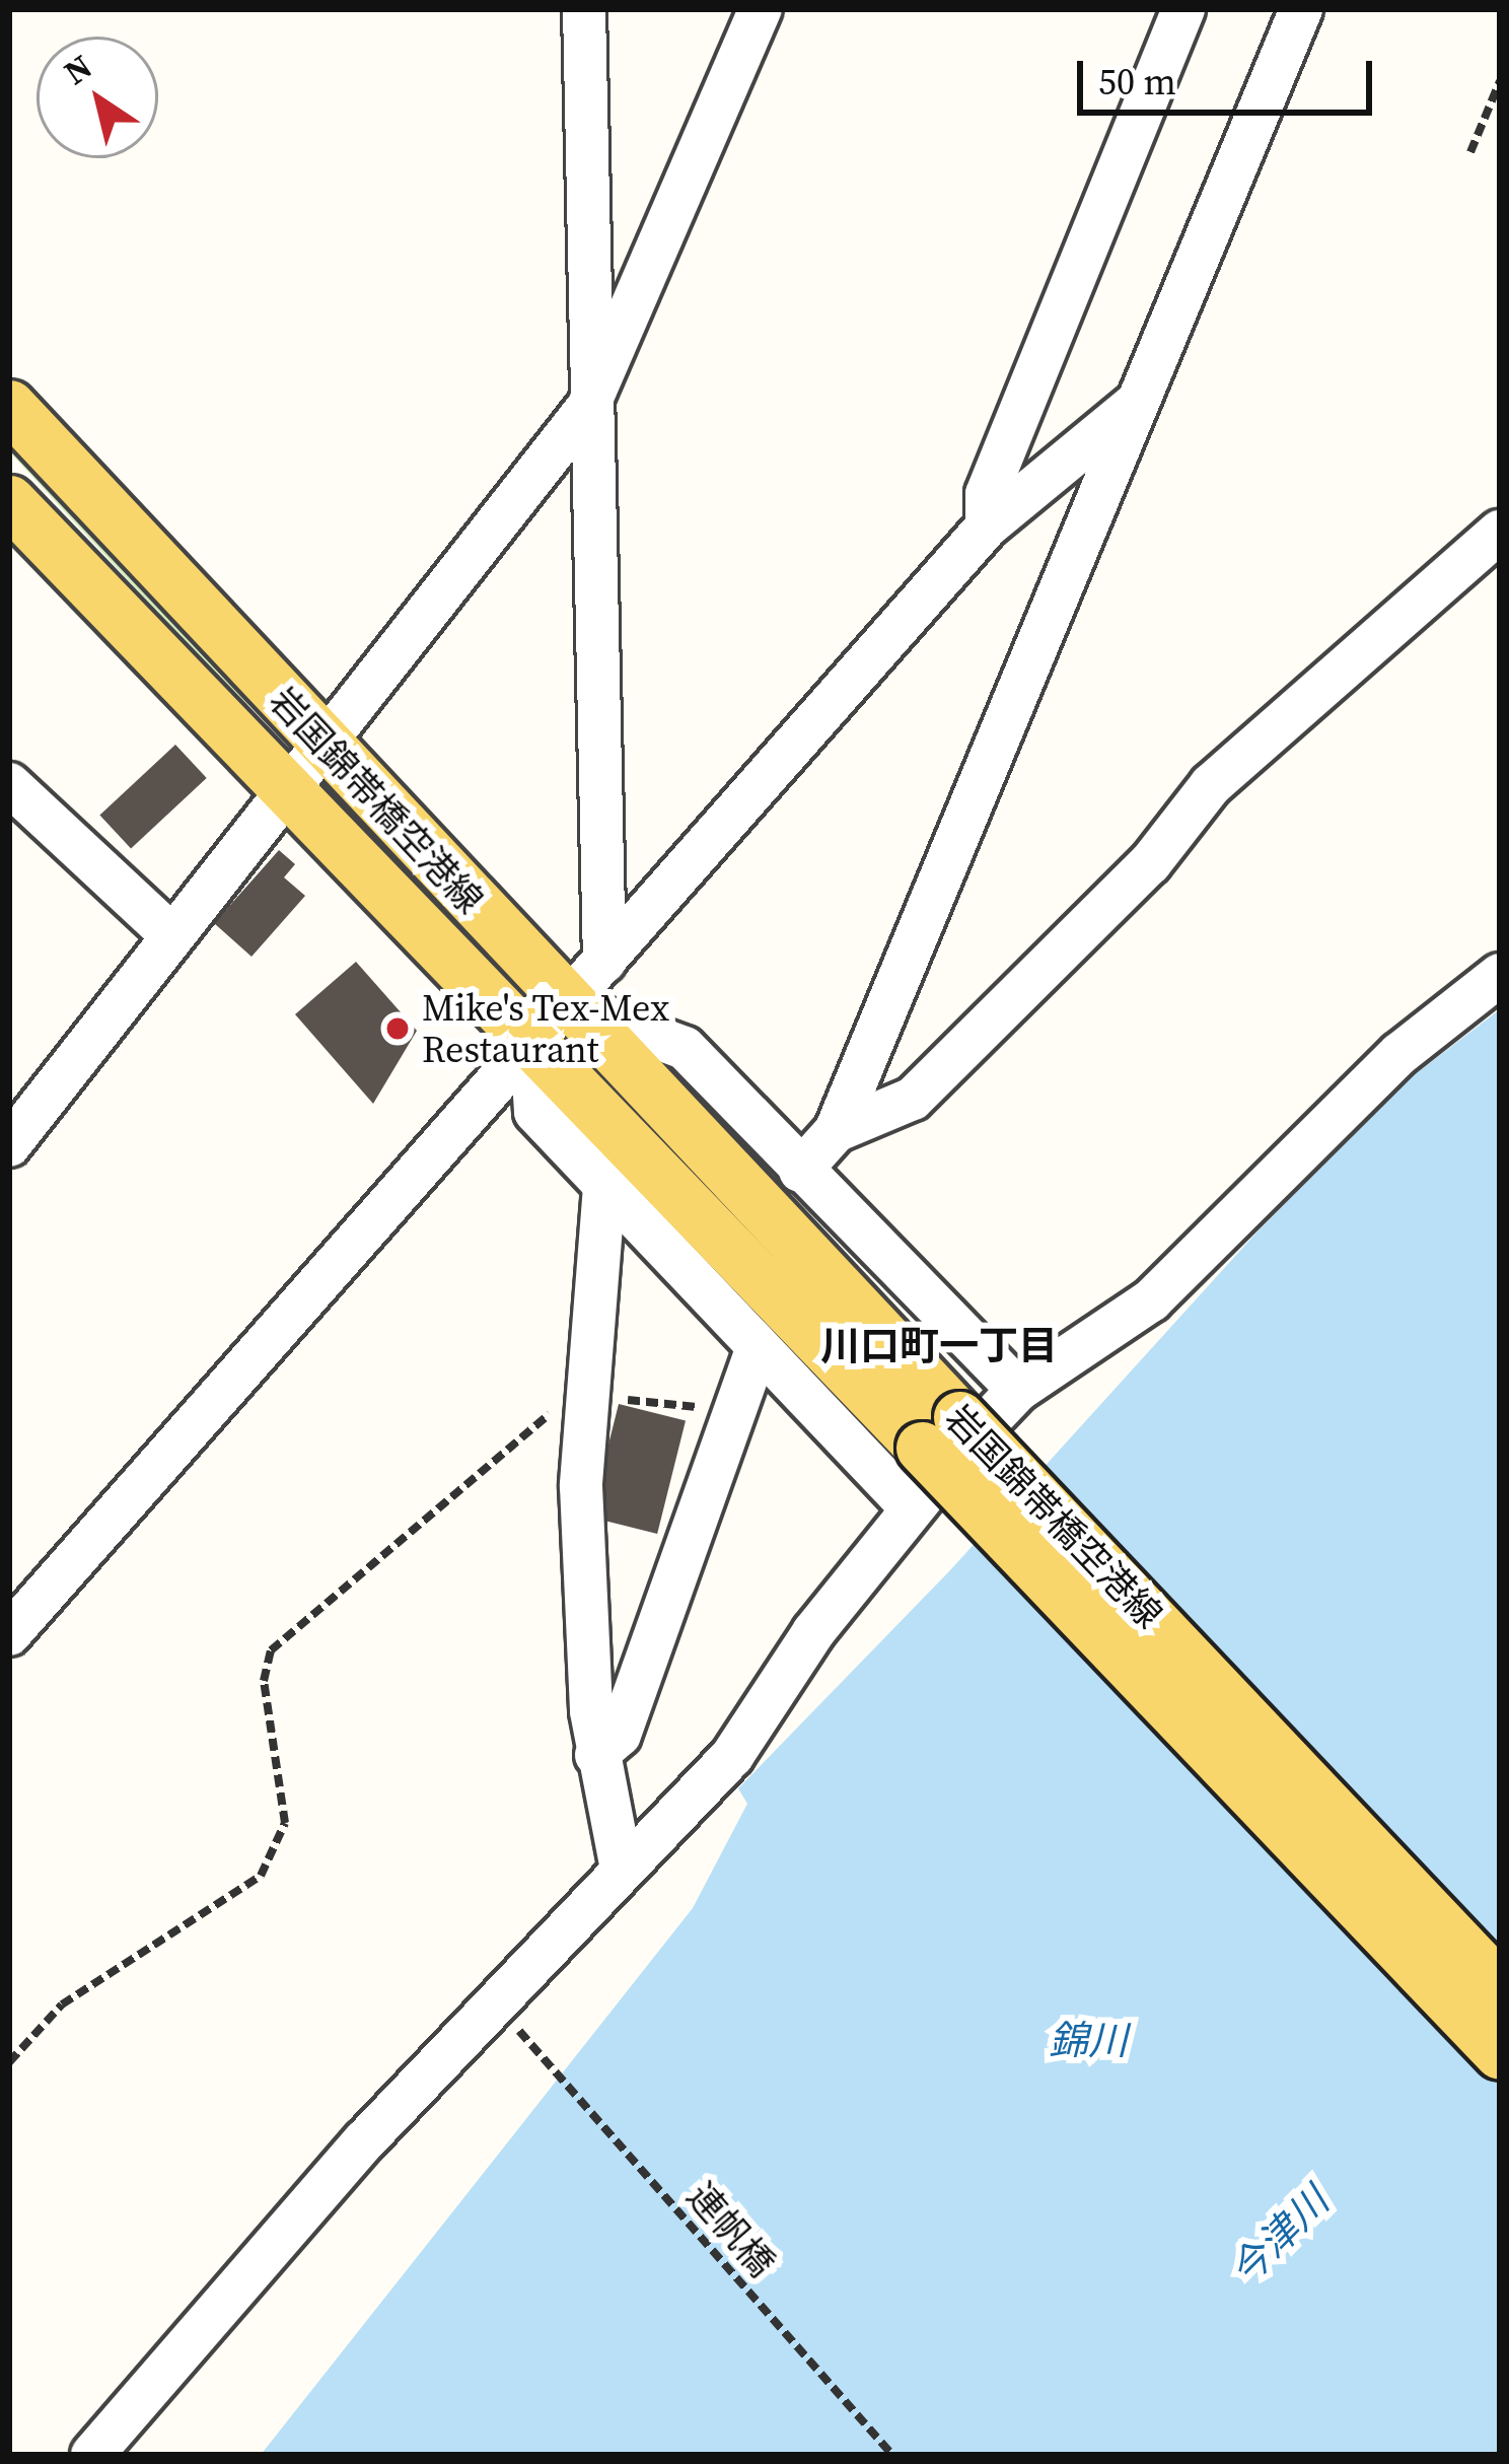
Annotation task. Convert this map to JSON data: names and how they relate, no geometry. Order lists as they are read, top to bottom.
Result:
{
  "streets": {
    "main road": ["岩国錦帯橋空港線"],
    "path": ["連帆橋"]
  },
  "districts": ["川口町一丁目"],
  "water": ["錦川", "今津川"],
  "places": ["Mike's Tex-Mex Restaurant"],
  "scale_bar": "50 m",
  "north": "top left"
}
